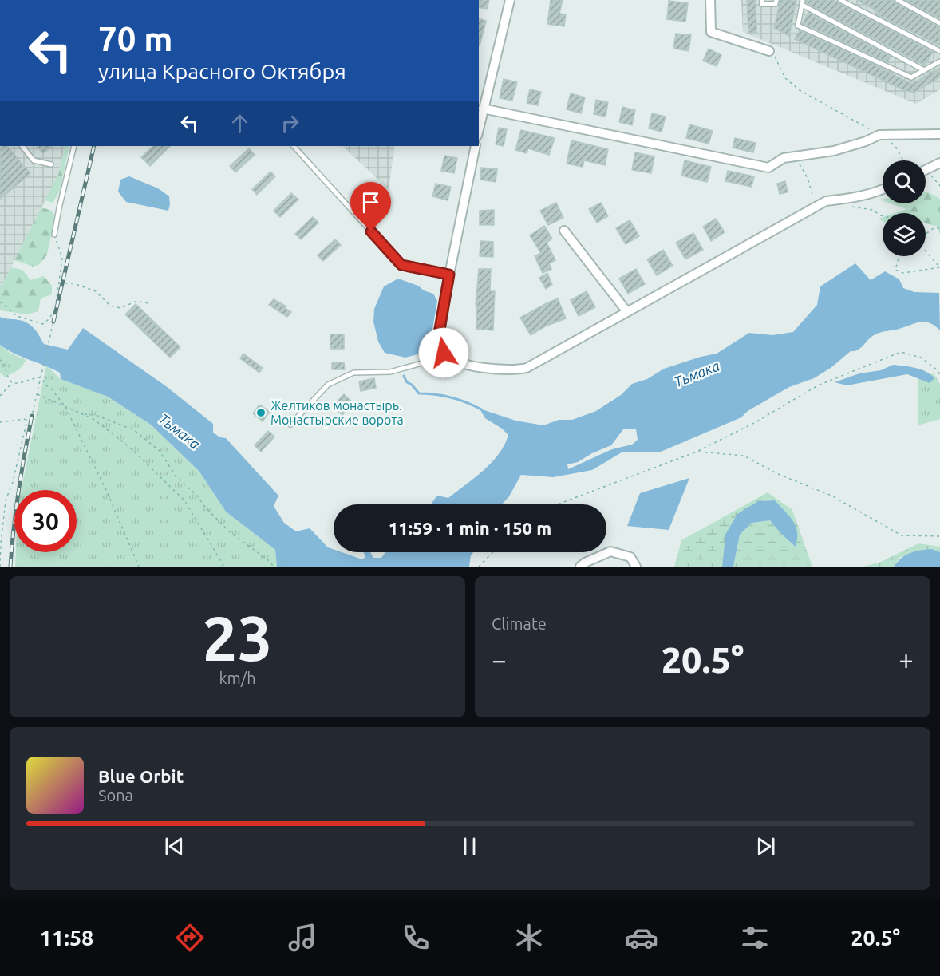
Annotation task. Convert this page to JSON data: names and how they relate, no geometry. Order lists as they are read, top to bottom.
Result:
{
  "water": ["Тьмака"],
  "places": ["Желтиков монастырь. Монастырские ворота"],
  "page": {
    "turn": ["70 m", "улица Красного Октября"],
    "limit": "30",
    "trip": "11:59 · 1 min · 150 m",
    "tile": [
      ["23", "km/h"],
      "Climate"
    ],
    "heat": ["−", "20.5°", "+"],
    "song": ["Blue Orbit", "Sona"],
    "tabs": ["11:58", "20.5°"]
  }
}
